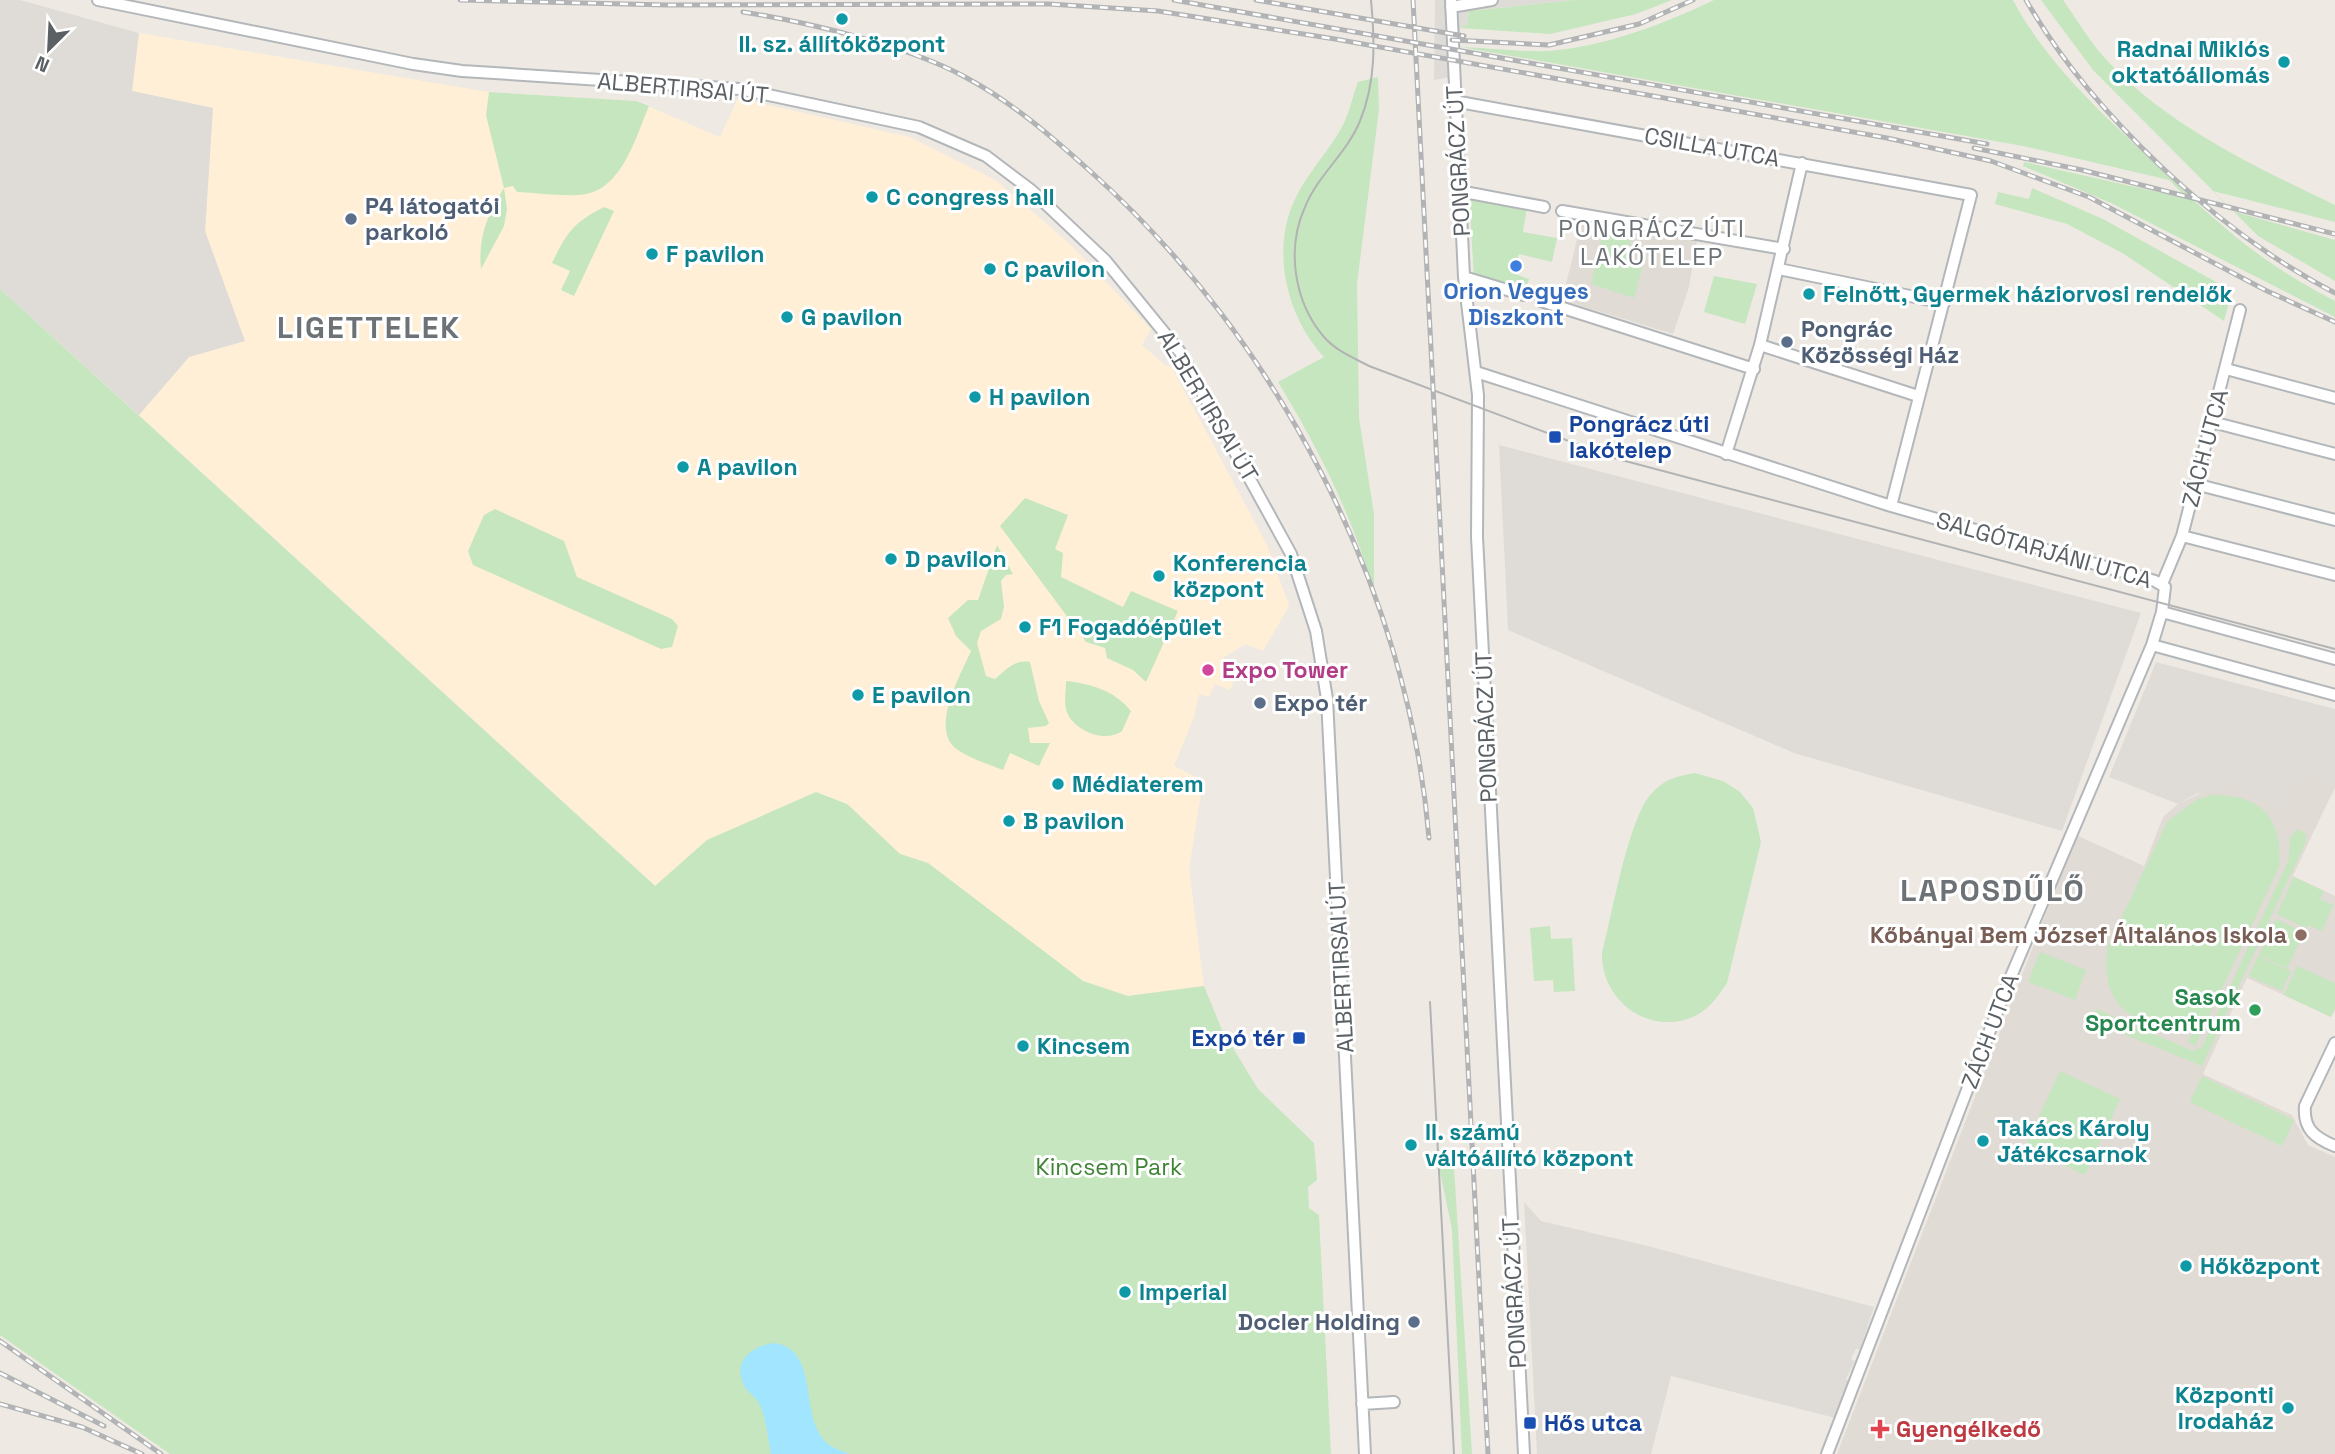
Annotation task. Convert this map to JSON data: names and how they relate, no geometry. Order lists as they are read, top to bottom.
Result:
{
  "streets": {
    "street": [
      "ALBERTIRSAI ÚT",
      "CSILLA UTCA",
      "PONGRÁCZ ÚT",
      "ZÁCH UTCA",
      "SALGÓTARJÁNI UTCA"
    ]
  },
  "crossings": [
    ["CSILLA UTCA", "PONGRÁCZ ÚT"],
    ["PONGRÁCZ ÚT", "SALGÓTARJÁNI UTCA"],
    ["ZÁCH UTCA", "SALGÓTARJÁNI UTCA"]
  ],
  "districts": ["PONGRÁCZ ÚTI LAKÓTELEP", "LIGETTELEK", "LAPOSDŰLŐ"],
  "parks": ["Kincsem Park"],
  "places": {
    "other": [
      "II. sz. állítóközpont",
      "Radnai Miklós oktatóállomás",
      "C congress hall",
      "P4 látogatói parkoló",
      "F pavilon",
      "Orion Vegyes Diszkont",
      "C pavilon",
      "Felnőtt, Gyermek háziorvosi rendelők",
      "G pavilon",
      "Pongrác Közösségi Ház",
      "H pavilon",
      "A pavilon",
      "D pavilon",
      "Konferencia központ",
      "F1 Fogadóépület",
      "Expo Tower",
      "E pavilon",
      "Expo tér",
      "Médiaterem",
      "B pavilon",
      "Kőbányai Bem József Általános Iskola",
      "Sasok Sportcentrum",
      "Kincsem",
      "Takács Károly Játékcsarnok",
      "II. számú váltóállító központ",
      "Hőközpont",
      "Imperial",
      "Docler Holding",
      "Központi Irodaház"
    ],
    "transit": ["Pongrácz úti lakótelep", "Expó tér", "Hős utca"],
    "health": ["Gyengélkedő"]
  },
  "north": "bottom left"
}
